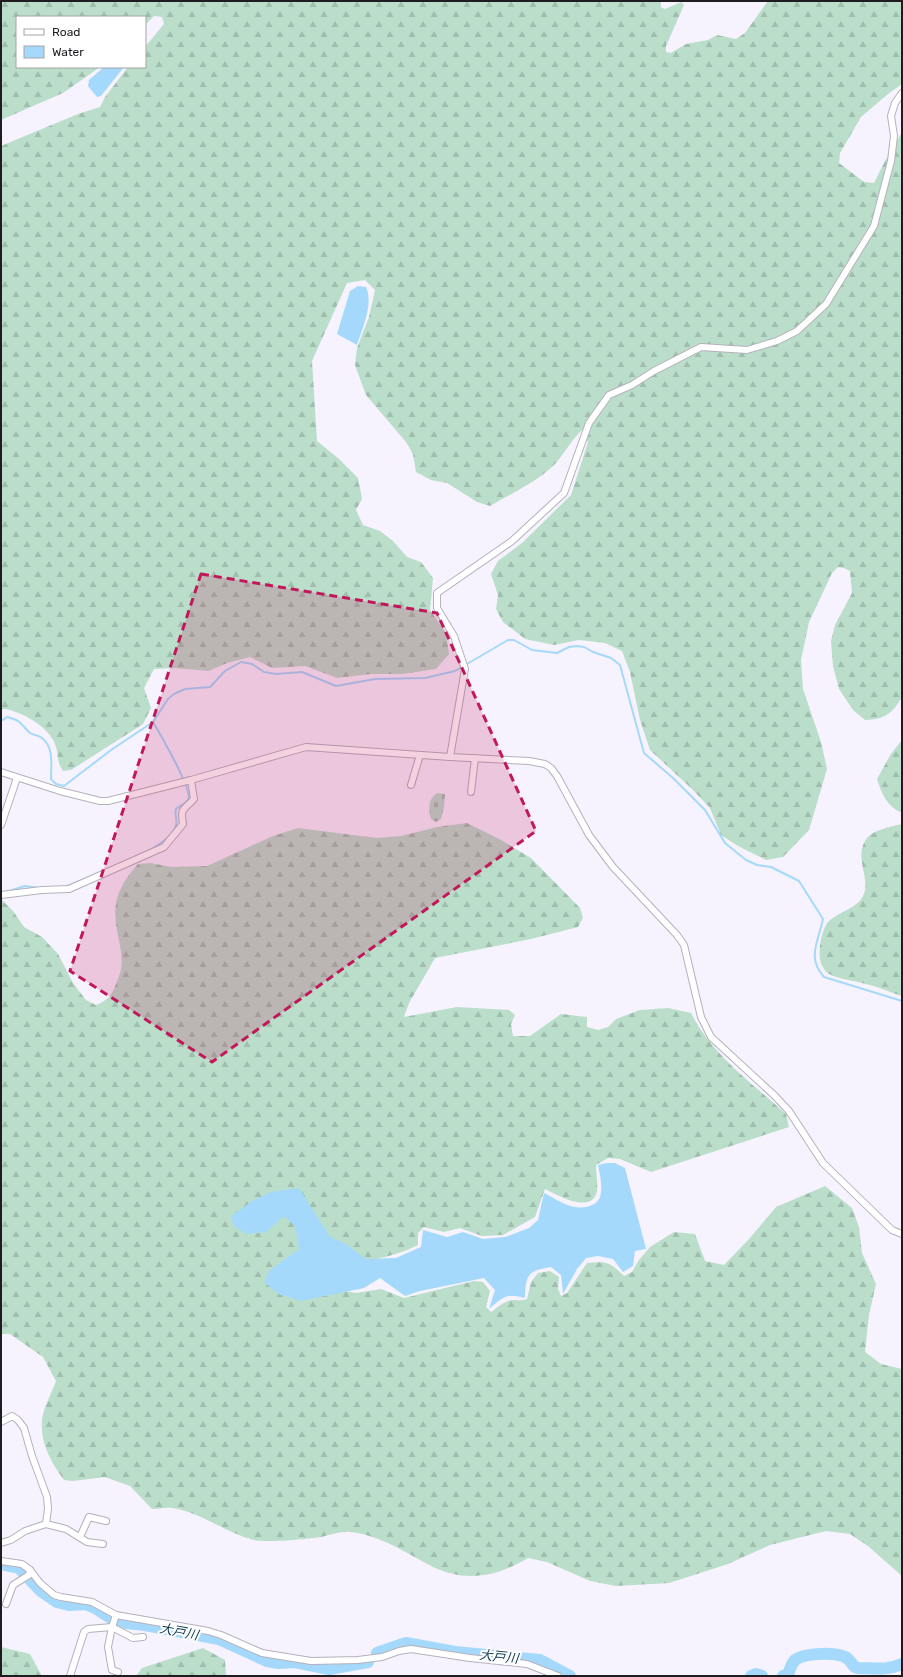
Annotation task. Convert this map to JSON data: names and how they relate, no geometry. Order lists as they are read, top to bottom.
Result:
{
  "water": ["大戸川"],
  "legend": ["Road", "Water"]
}
